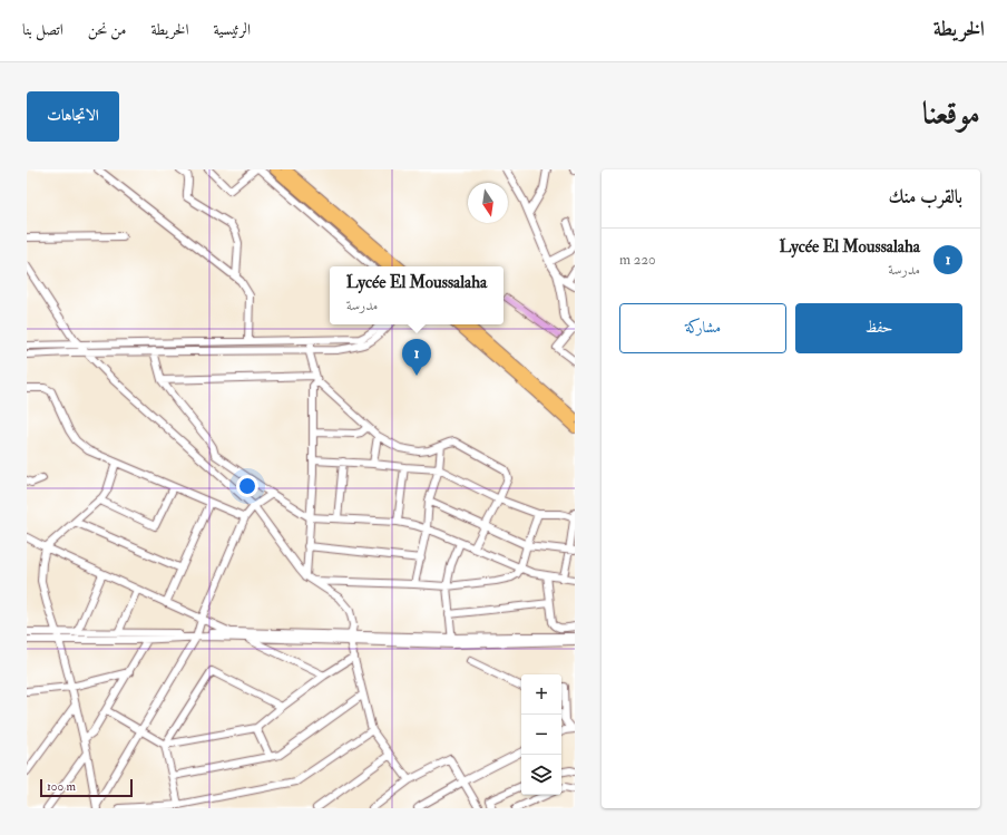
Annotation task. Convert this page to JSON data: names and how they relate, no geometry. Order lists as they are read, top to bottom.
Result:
{
  "scale_bar": "100 m",
  "north": "bottom",
  "page": {
    "header": "الخريطة",
    "nav": [
      "الرئيسية",
      "الخريطة",
      "من نحن",
      "اتصل بنا"
    ],
    "title": "موقعنا",
    "buttons": [
      "الاتجاهات",
      ["حفظ", "مشاركة"]
    ],
    "heading": "بالقرب منك",
    "list": [
      {
        "mark": "1",
        "name": "Lycée El Moussalaha",
        "note": "مدرسة",
        "value": "220 m"
      }
    ],
    "popup": ["Lycée El Moussalaha", "مدرسة"],
    "pins": "1",
    "map_buttons": ["+", "−"],
    "scale": "100 m"
  }
}
